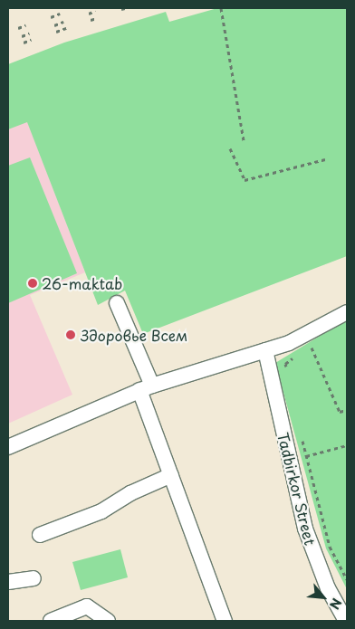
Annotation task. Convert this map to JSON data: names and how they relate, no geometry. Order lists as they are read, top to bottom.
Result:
{
  "streets": {
    "street": ["Tadbirkor Street"]
  },
  "places": ["26-maktab", "Здоровье Всем"],
  "north": "bottom right"
}
